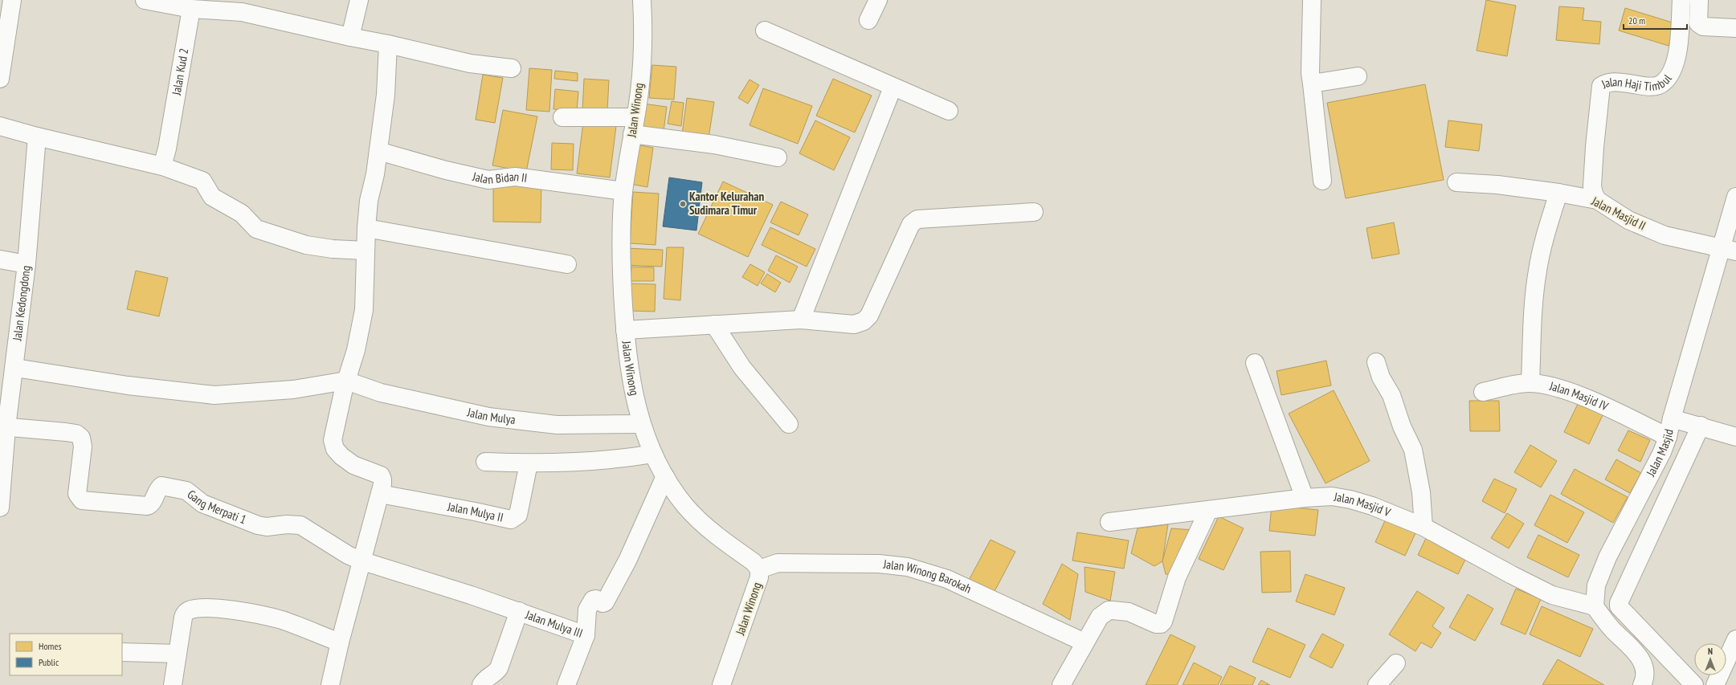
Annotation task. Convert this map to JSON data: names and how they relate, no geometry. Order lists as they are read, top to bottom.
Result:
{
  "streets": {
    "street": [
      "Jalan Kud 2",
      "Jalan Haji Timbul",
      "Jalan Winong",
      "Jalan Bidan II",
      "Jalan Masjid II",
      "Jalan Kedongdong",
      "Jalan Masjid IV",
      "Jalan Mulya",
      "Jalan Masjid",
      "Jalan Masjid V",
      "Gang Merpati 1",
      "Jalan Mulya II",
      "Jalan Winong Barokah",
      "Jalan Mulya III"
    ]
  },
  "crossings": [
    ["Jalan Haji Timbul", "Jalan Masjid II"],
    ["Jalan Winong", "Jalan Bidan II"],
    ["Jalan Winong", "Jalan Mulya"],
    ["Jalan Winong", "Jalan Winong Barokah"],
    ["Jalan Winong", "Jalan Mulya III"],
    ["Jalan Masjid II", "Jalan Masjid"],
    ["Jalan Kedongdong", "Gang Merpati 1"],
    ["Jalan Masjid IV", "Jalan Masjid"],
    ["Jalan Masjid", "Jalan Masjid V"],
    ["Gang Merpati 1", "Jalan Mulya III"]
  ],
  "places": ["Kantor Kelurahan Sudimara Timur"],
  "legend": ["Homes", "Public"],
  "scale_bar": "20 m",
  "north": "top"
}
